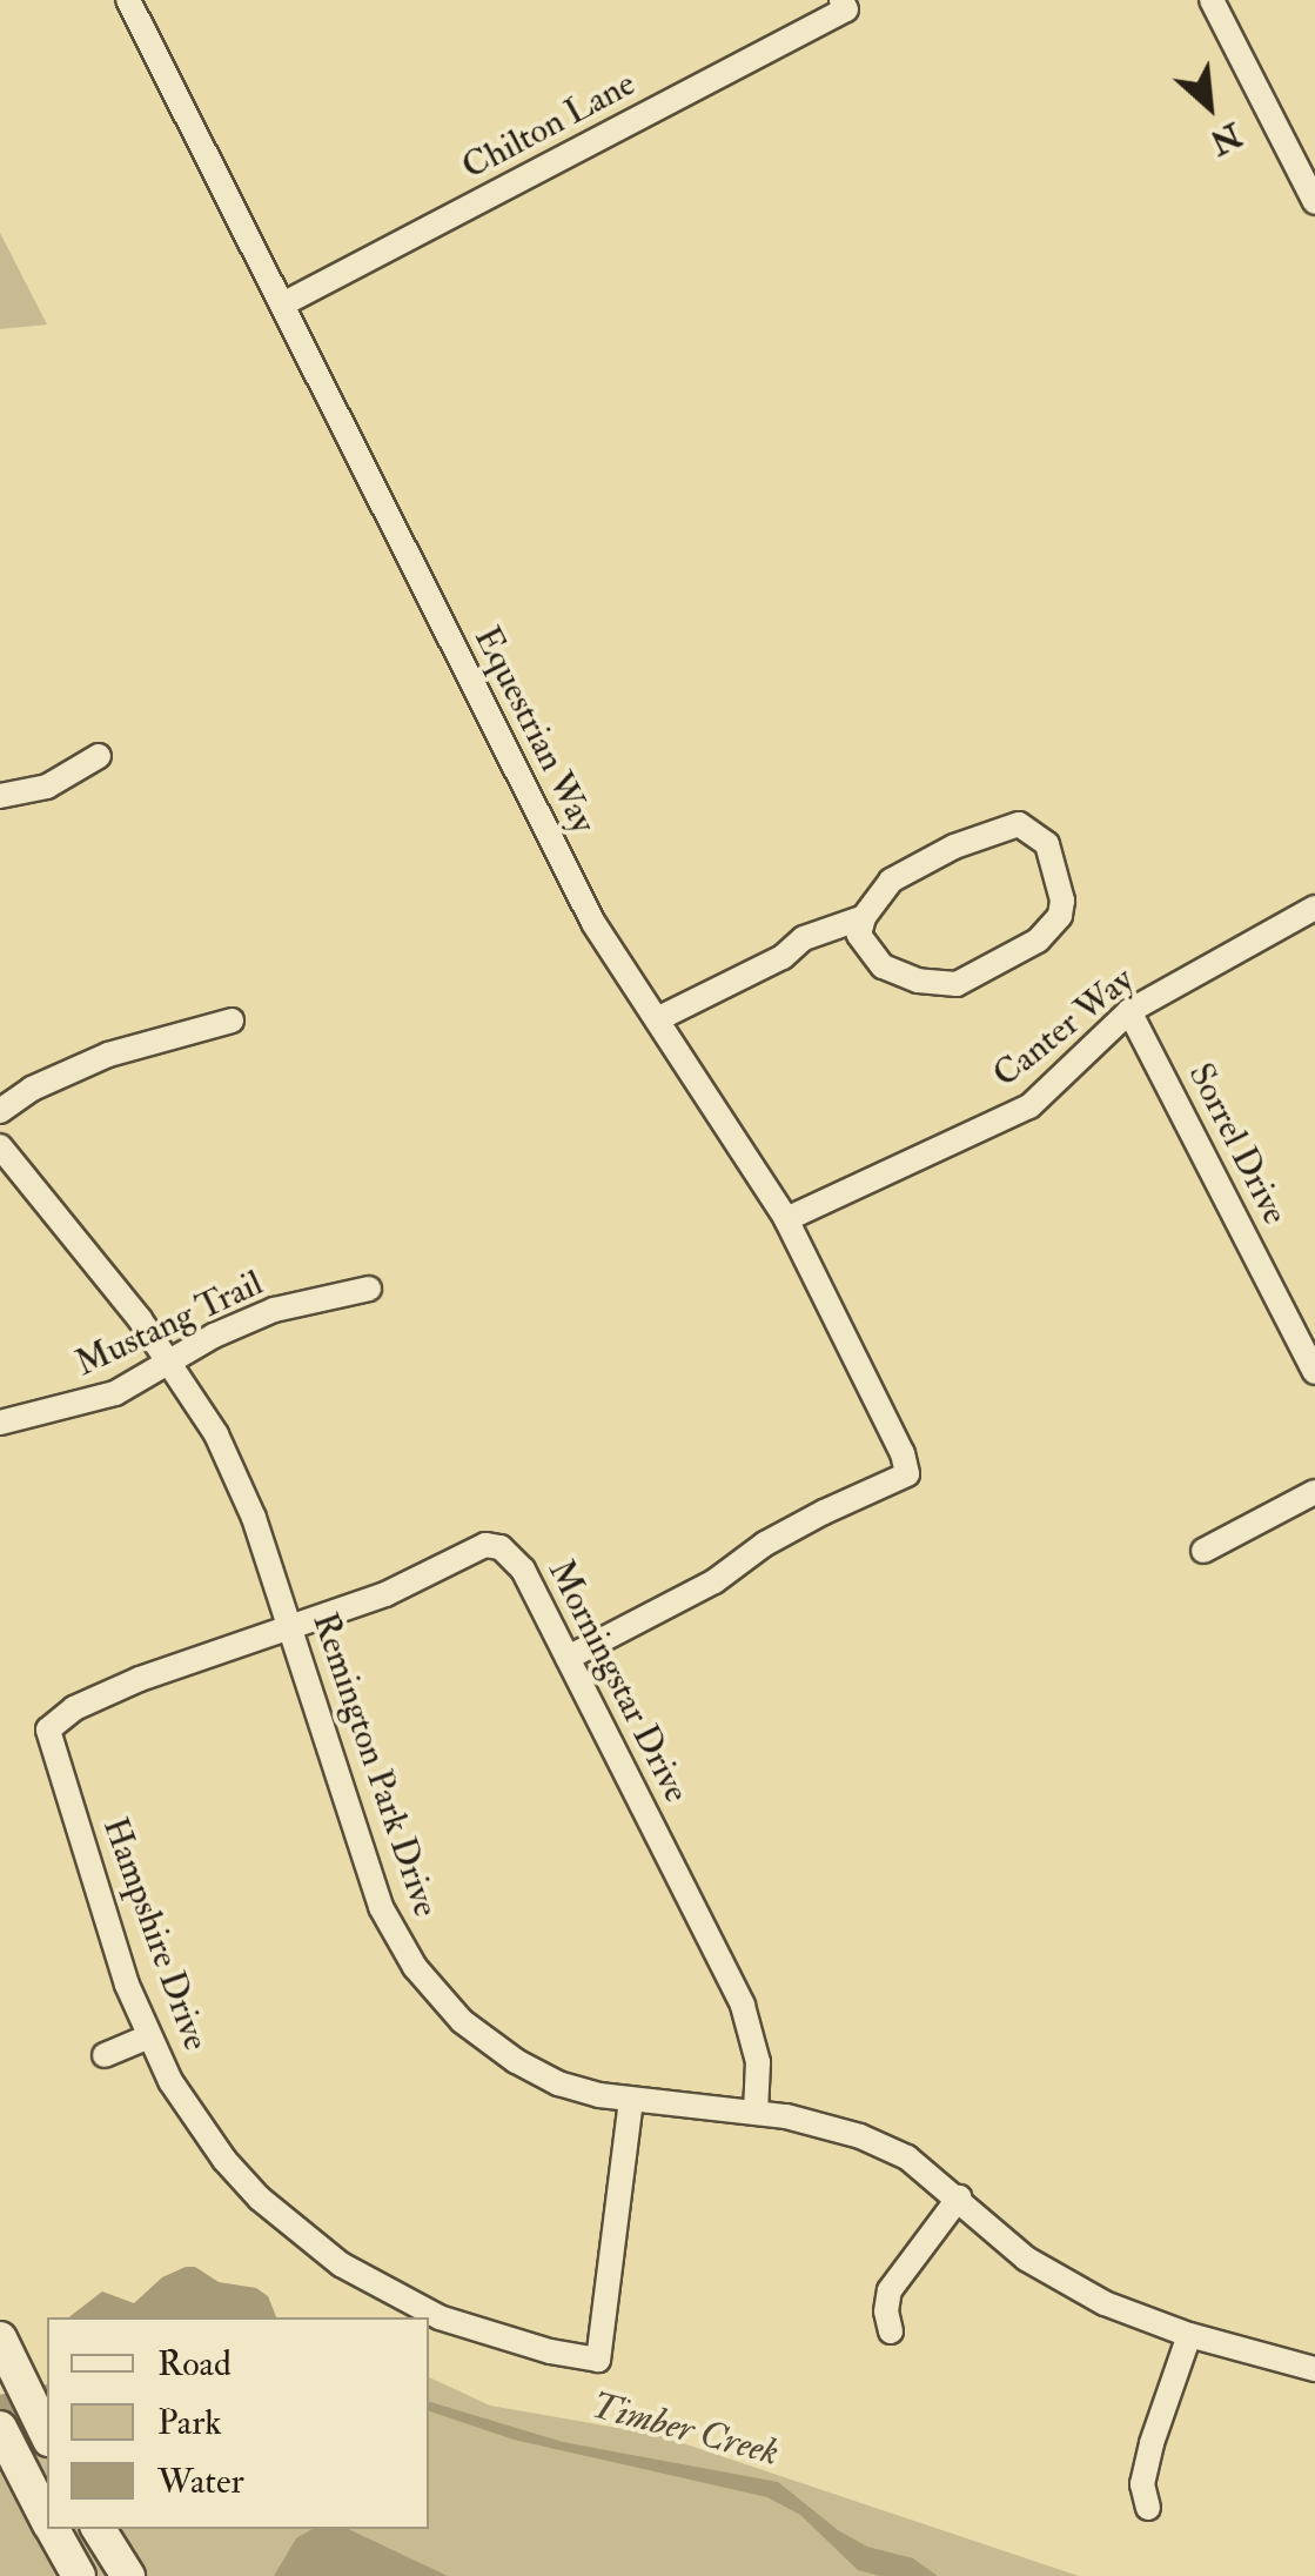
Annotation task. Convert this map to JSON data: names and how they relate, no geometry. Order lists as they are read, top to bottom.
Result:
{
  "streets": {
    "street": [
      "Chilton Lane",
      "Equestrian Way",
      "Canter Way",
      "Sorrel Drive",
      "Mustang Trail",
      "Morningstar Drive",
      "Remington Park Drive",
      "Hampshire Drive"
    ]
  },
  "crossings": [
    ["Chilton Lane", "Equestrian Way"],
    ["Equestrian Way", "Canter Way"],
    ["Equestrian Way", "Morningstar Drive"],
    ["Canter Way", "Sorrel Drive"],
    ["Mustang Trail", "Remington Park Drive"],
    ["Morningstar Drive", "Remington Park Drive"],
    ["Morningstar Drive", "Hampshire Drive"],
    ["Remington Park Drive", "Hampshire Drive"]
  ],
  "water": ["Timber Creek"],
  "legend": ["Road", "Park", "Water"],
  "north": "bottom right"
}
